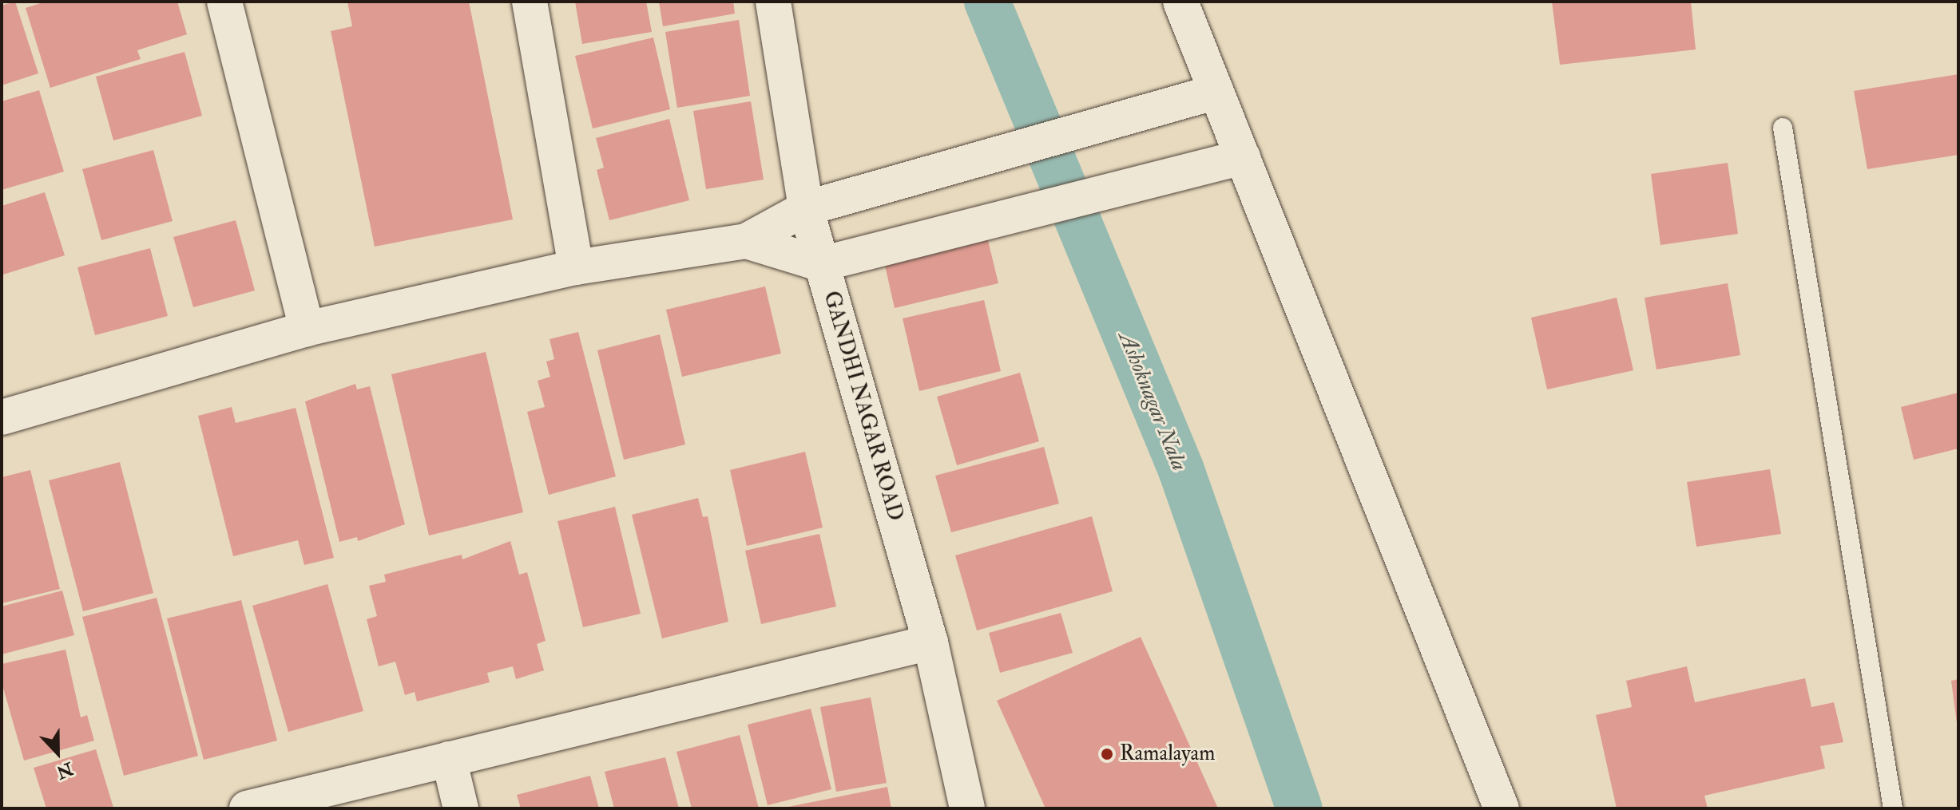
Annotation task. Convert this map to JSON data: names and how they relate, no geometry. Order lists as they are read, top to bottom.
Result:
{
  "streets": {
    "street": ["GANDHI NAGAR ROAD"]
  },
  "water": ["Ashoknagar Nala"],
  "places": ["Ramalayam"],
  "north": "bottom"
}
